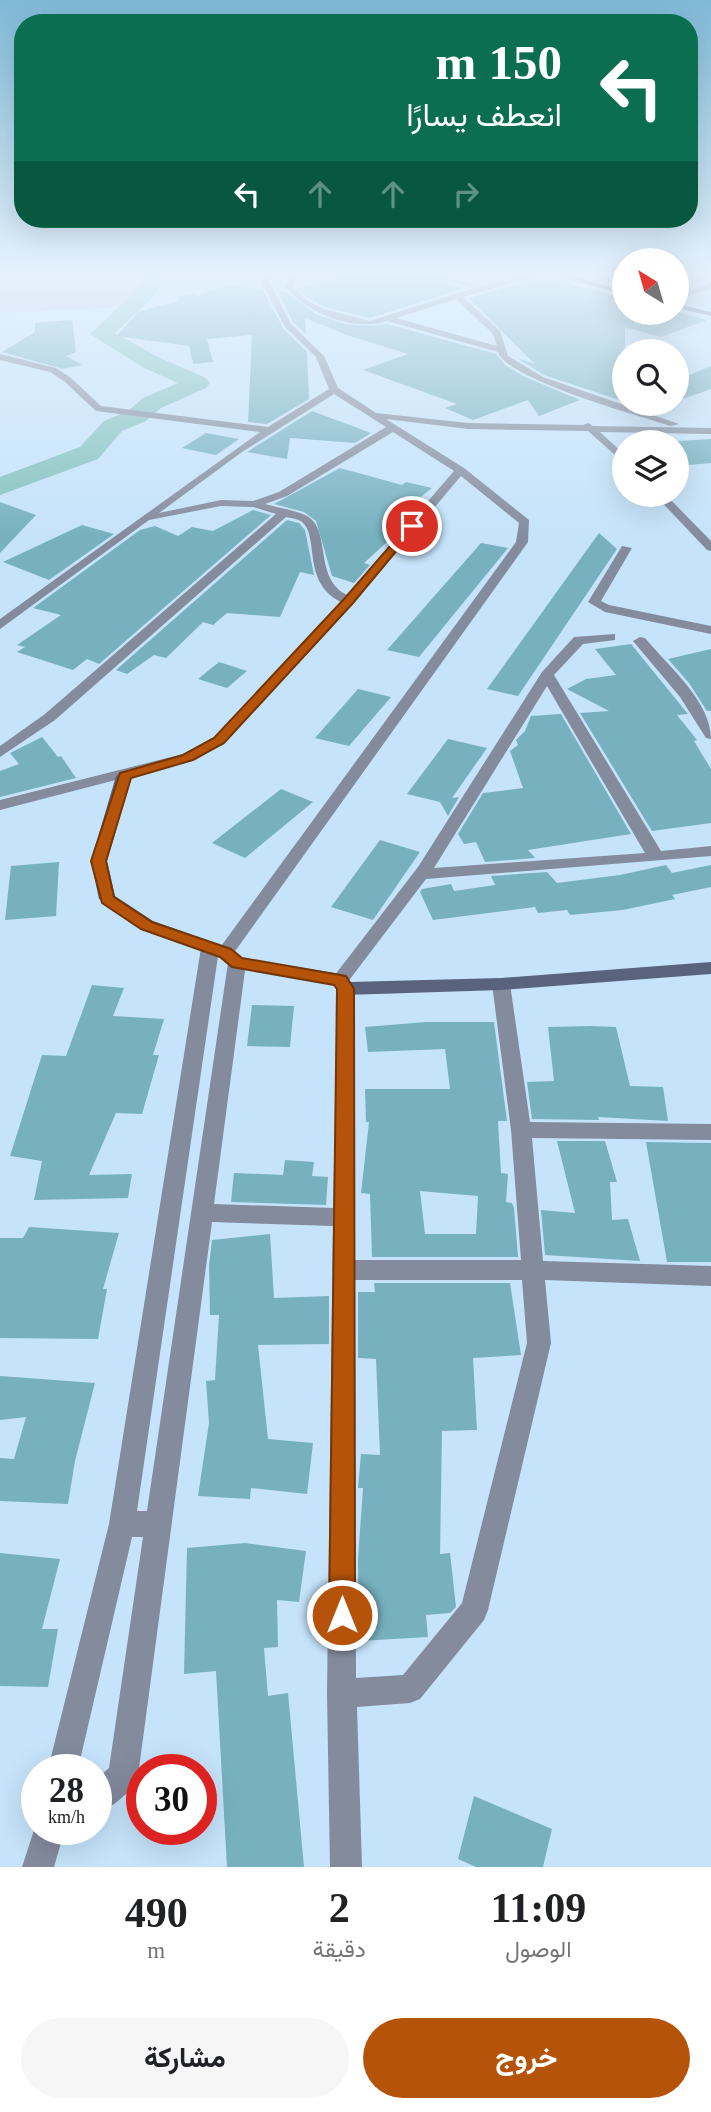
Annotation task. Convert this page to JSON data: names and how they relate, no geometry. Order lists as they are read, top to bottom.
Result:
{
  "north": "top left",
  "page": {
    "turn": ["150 m", "انعطف يسارًا"],
    "speed": "28 km/h",
    "limit": "30",
    "eta": [
      "11:09",
      "الوصول",
      "2",
      "دقيقة",
      "490",
      "m"
    ],
    "buttons": ["خروج", "مشاركة"]
  }
}
